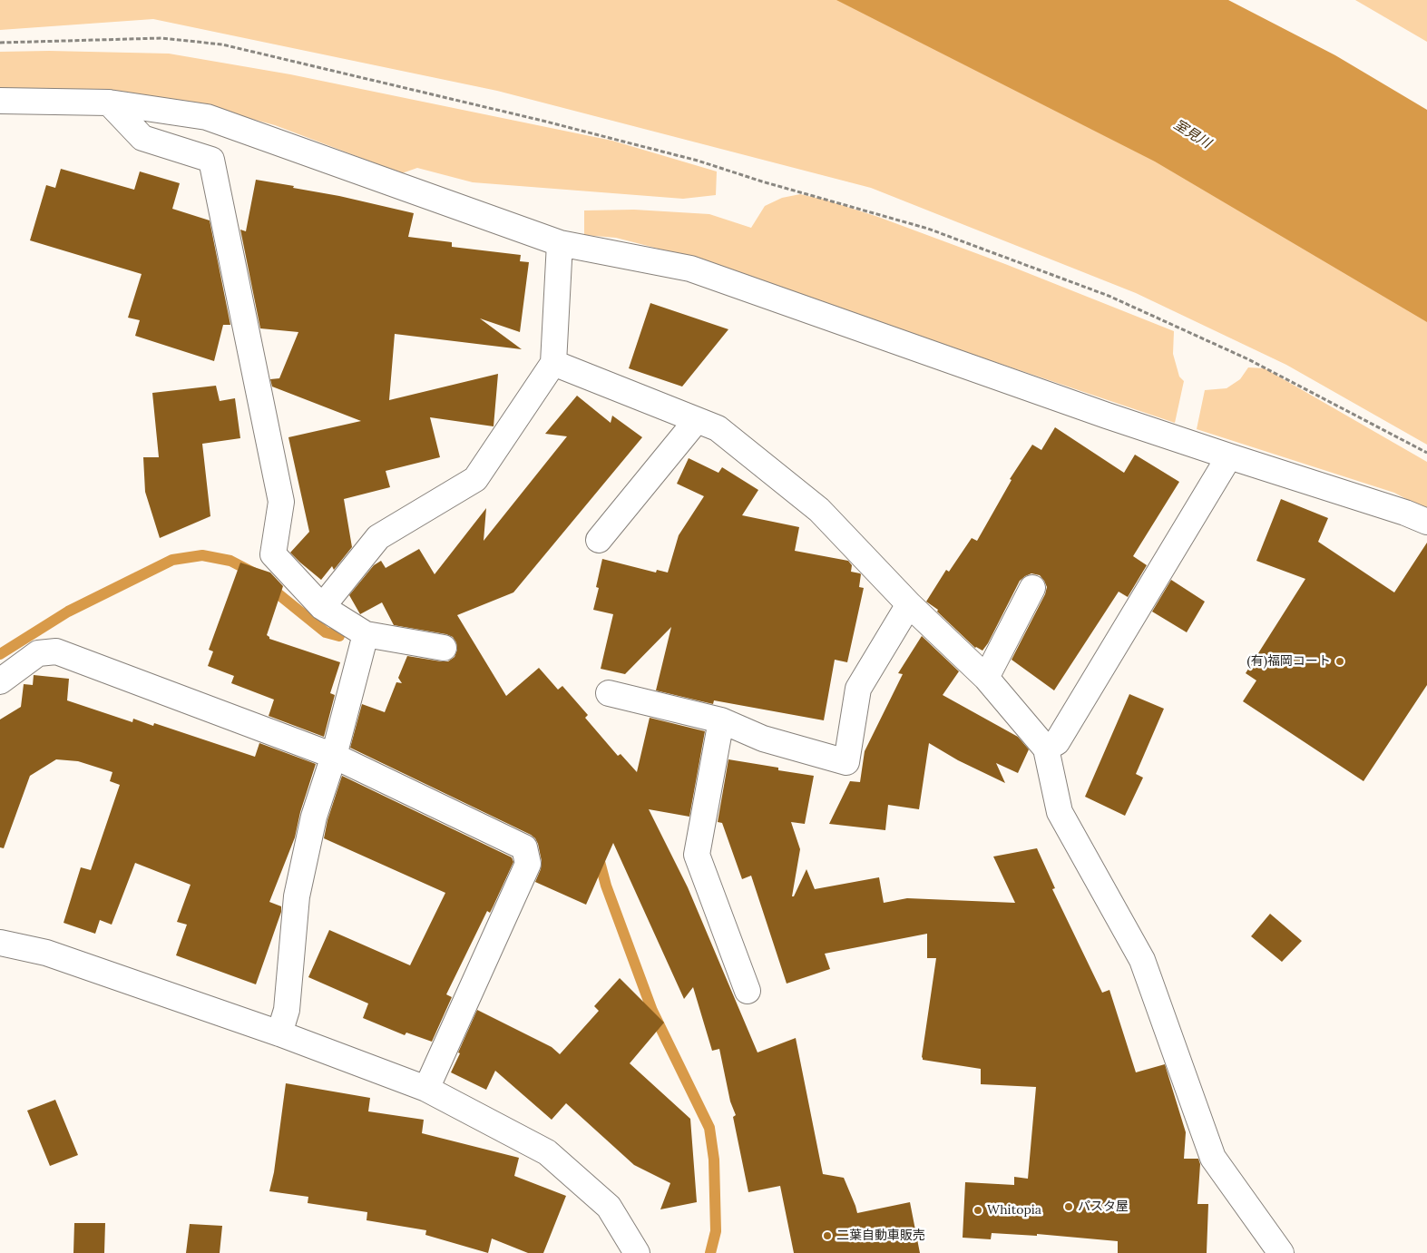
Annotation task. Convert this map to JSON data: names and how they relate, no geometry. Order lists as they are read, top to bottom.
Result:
{
  "water": ["室見川"],
  "places": [
    "(有)福岡コート",
    "パスタ屋",
    "Whitopia",
    "二葉自動車販売"
  ]
}
